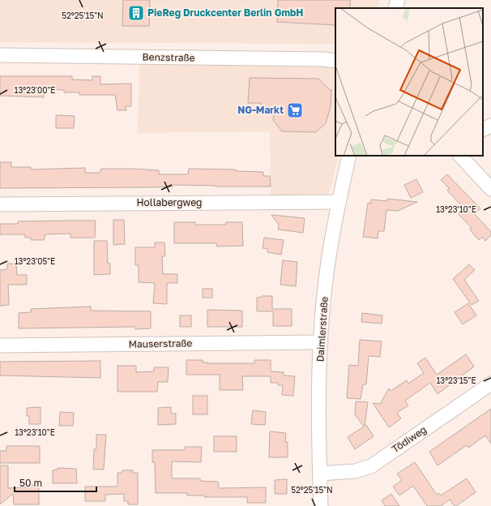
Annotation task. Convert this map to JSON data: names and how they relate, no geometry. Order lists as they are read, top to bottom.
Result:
{
  "streets": {
    "street": [
      "Benzstraße",
      "Hollabergweg",
      "Daimlerstraße",
      "Mauserstraße",
      "Tödiweg"
    ]
  },
  "crossings": [
    ["Hollabergweg", "Daimlerstraße"],
    ["Daimlerstraße", "Mauserstraße"],
    ["Daimlerstraße", "Tödiweg"]
  ],
  "places": {
    "building": ["PieReg Druckcenter Berlin GmbH"],
    "supermarket": ["NG-Markt"]
  },
  "scale_bar": "50 m",
  "coordinates": [
    "52°25'15\"N",
    "13°23'00\"E",
    "13°23'10\"E",
    "13°23'05\"E",
    "13°23'15\"E"
  ]
}
